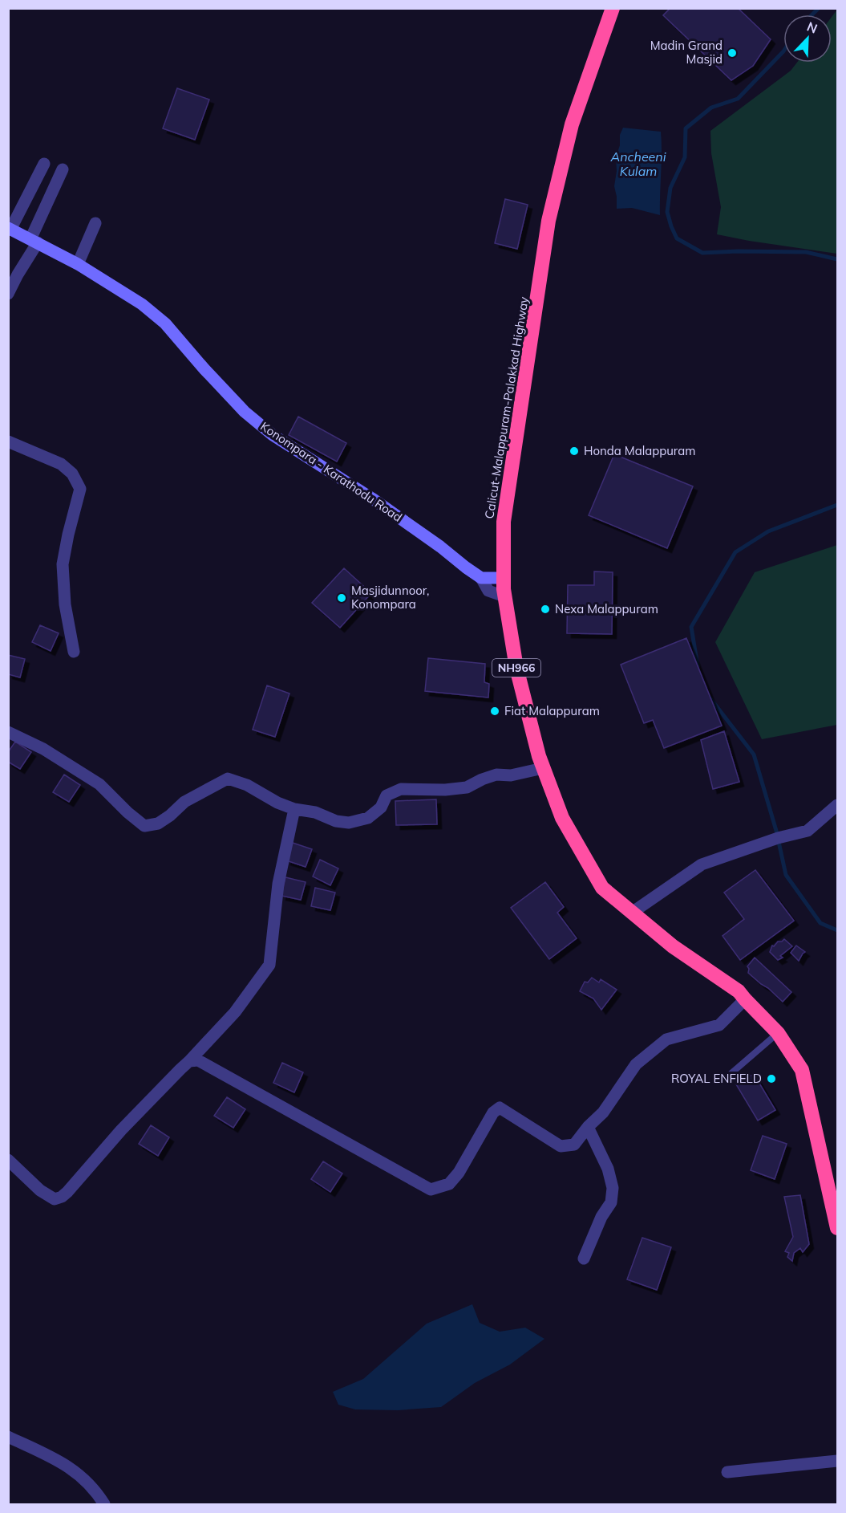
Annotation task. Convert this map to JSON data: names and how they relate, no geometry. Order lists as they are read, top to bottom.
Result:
{
  "streets": {
    "highway": ["Calicut-Malappuram-Palakkad Highway", "NH966"],
    "main road": ["Konompara - Karathodu Road"]
  },
  "water": ["Ancheeni Kulam"],
  "places": [
    "Madin Grand Masjid",
    "Honda Malappuram",
    "Masjidunnoor, Konompara",
    "Nexa Malappuram",
    "Fiat Malappuram",
    "ROYAL ENFIELD"
  ],
  "north": "top right"
}
